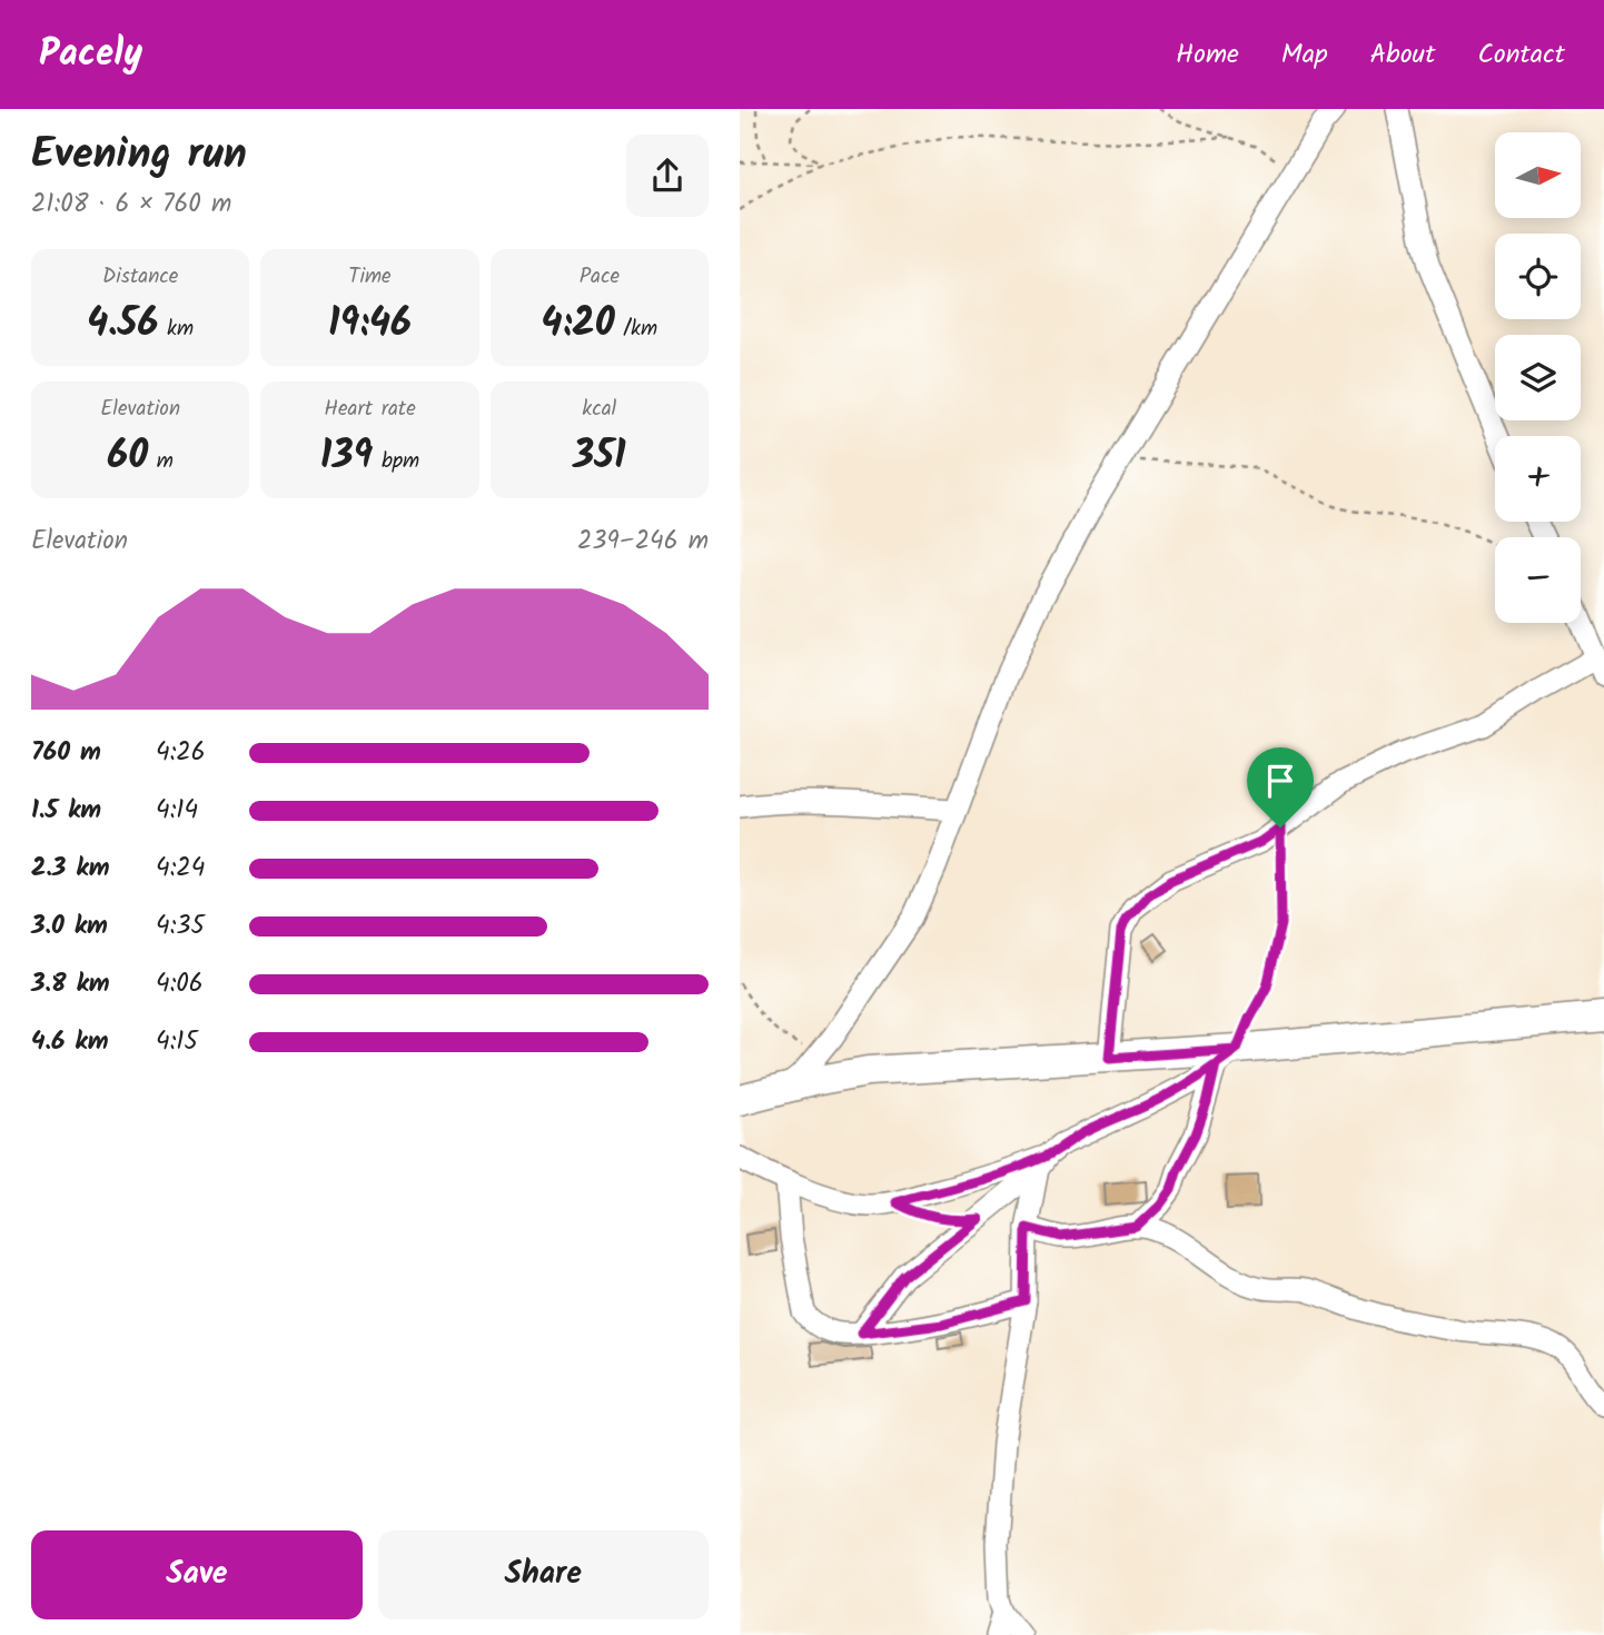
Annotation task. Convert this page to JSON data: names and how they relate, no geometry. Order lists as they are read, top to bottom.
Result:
{
  "north": "right",
  "page": {
    "header": "Pacely",
    "nav": [
      "Home",
      "Map",
      "About",
      "Contact"
    ],
    "heading": ["Evening run", "21:08 · 6 × 760 m"],
    "map_buttons": ["+", "−"],
    "stats": [
      ["Distance", "4.56 km"],
      ["Time", "19:46"],
      ["Pace", "4:20 /km"],
      ["Elevation", "60 m"],
      ["Heart rate", "139 bpm"],
      ["kcal", "351"]
    ],
    "chart": ["Elevation", "239–246 m"],
    "list": [
      {
        "name": "760 m",
        "note": "4:26"
      },
      {
        "name": "1.5 km",
        "note": "4:14"
      },
      {
        "name": "2.3 km",
        "note": "4:24"
      },
      {
        "name": "3.0 km",
        "note": "4:35"
      },
      {
        "name": "3.8 km",
        "note": "4:06"
      },
      {
        "name": "4.6 km",
        "note": "4:15"
      }
    ],
    "buttons": ["Save", "Share"]
  }
}
